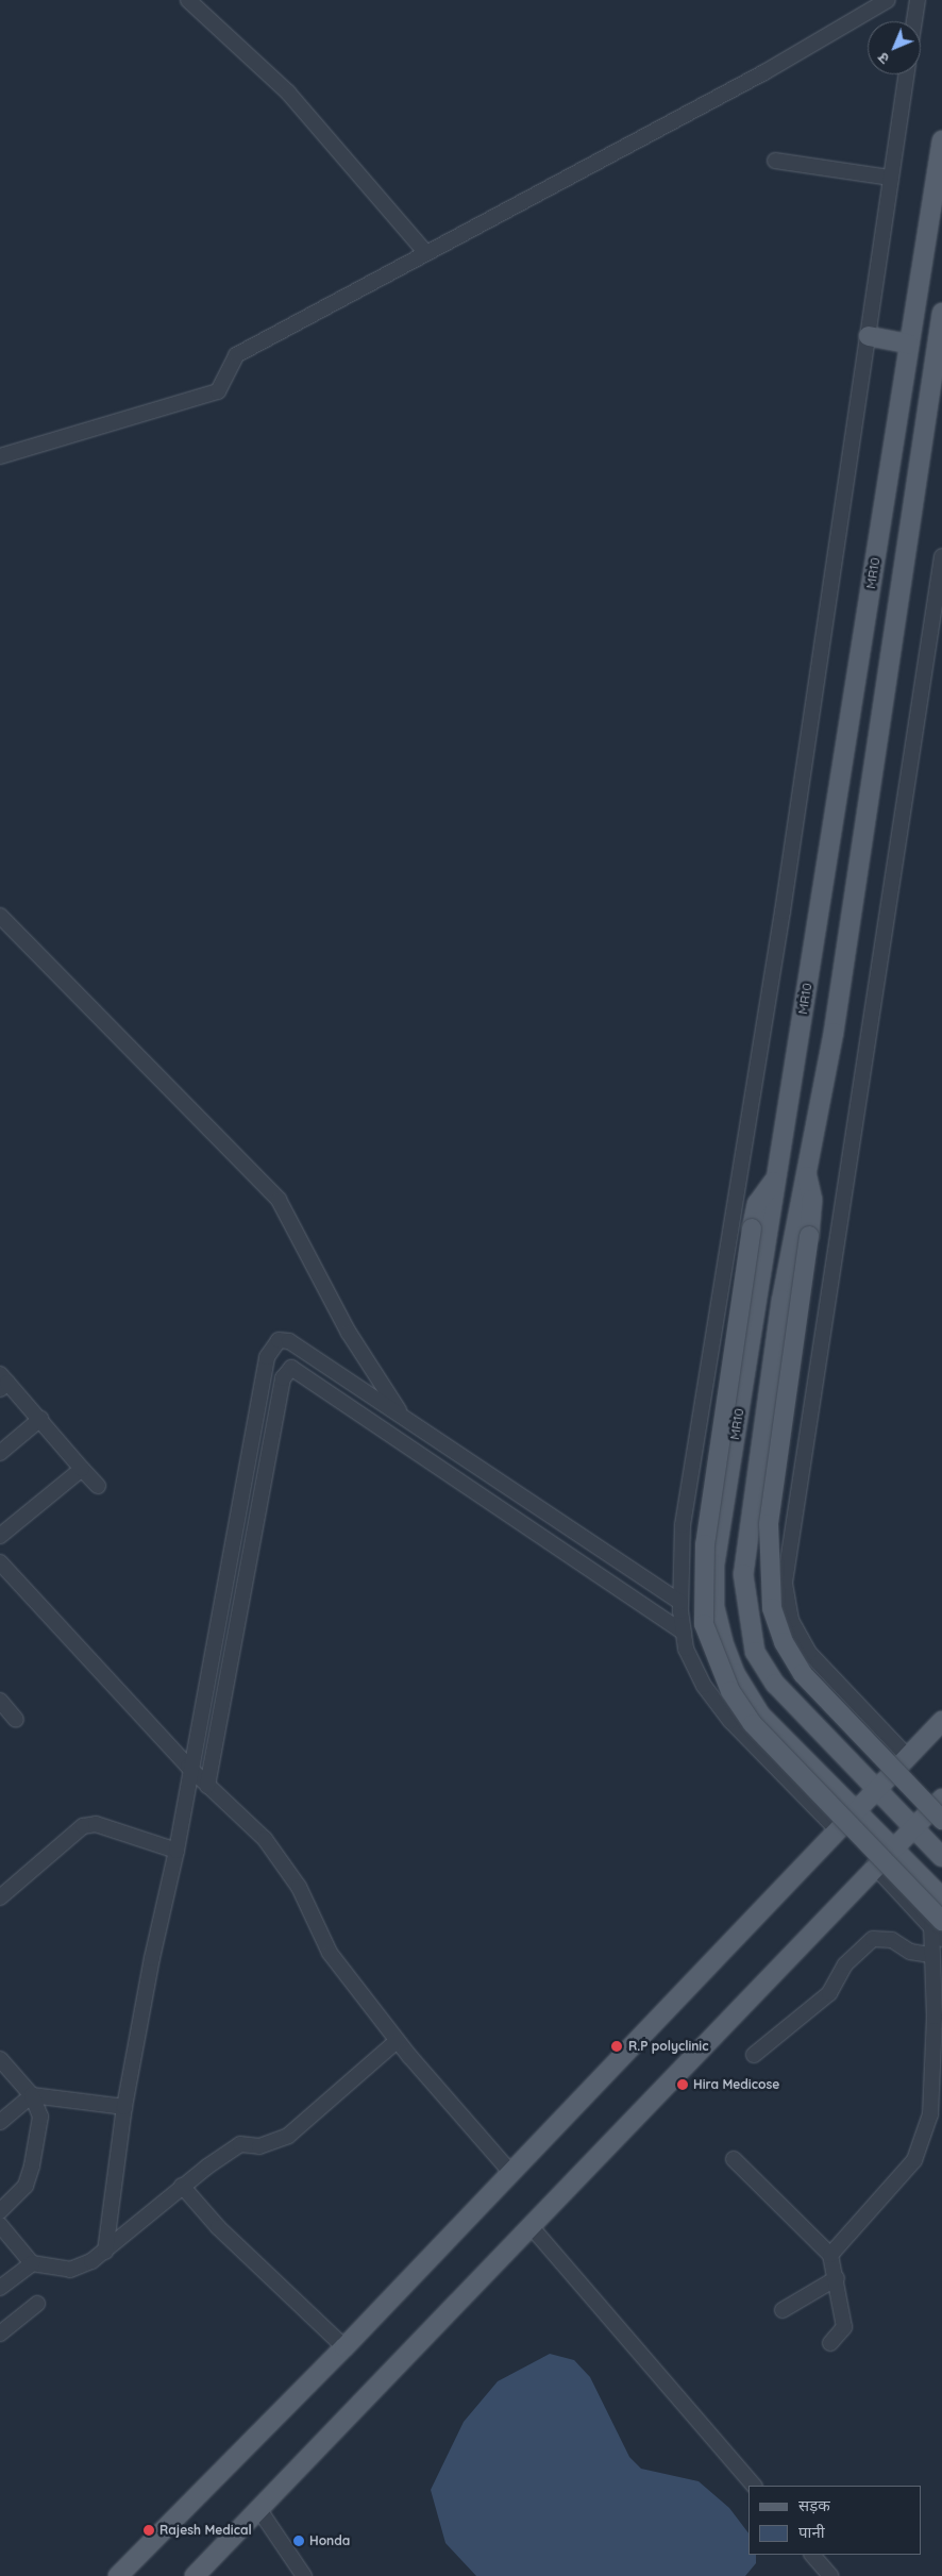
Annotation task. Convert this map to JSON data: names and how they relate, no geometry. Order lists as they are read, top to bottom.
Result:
{
  "streets": {
    "main road": ["MR10"]
  },
  "places": [
    "R.P polyclinic",
    "Hira Medicose",
    "Rajesh Medical",
    "Honda"
  ],
  "legend": ["सड़क", "पानी"],
  "north": "bottom left"
}
